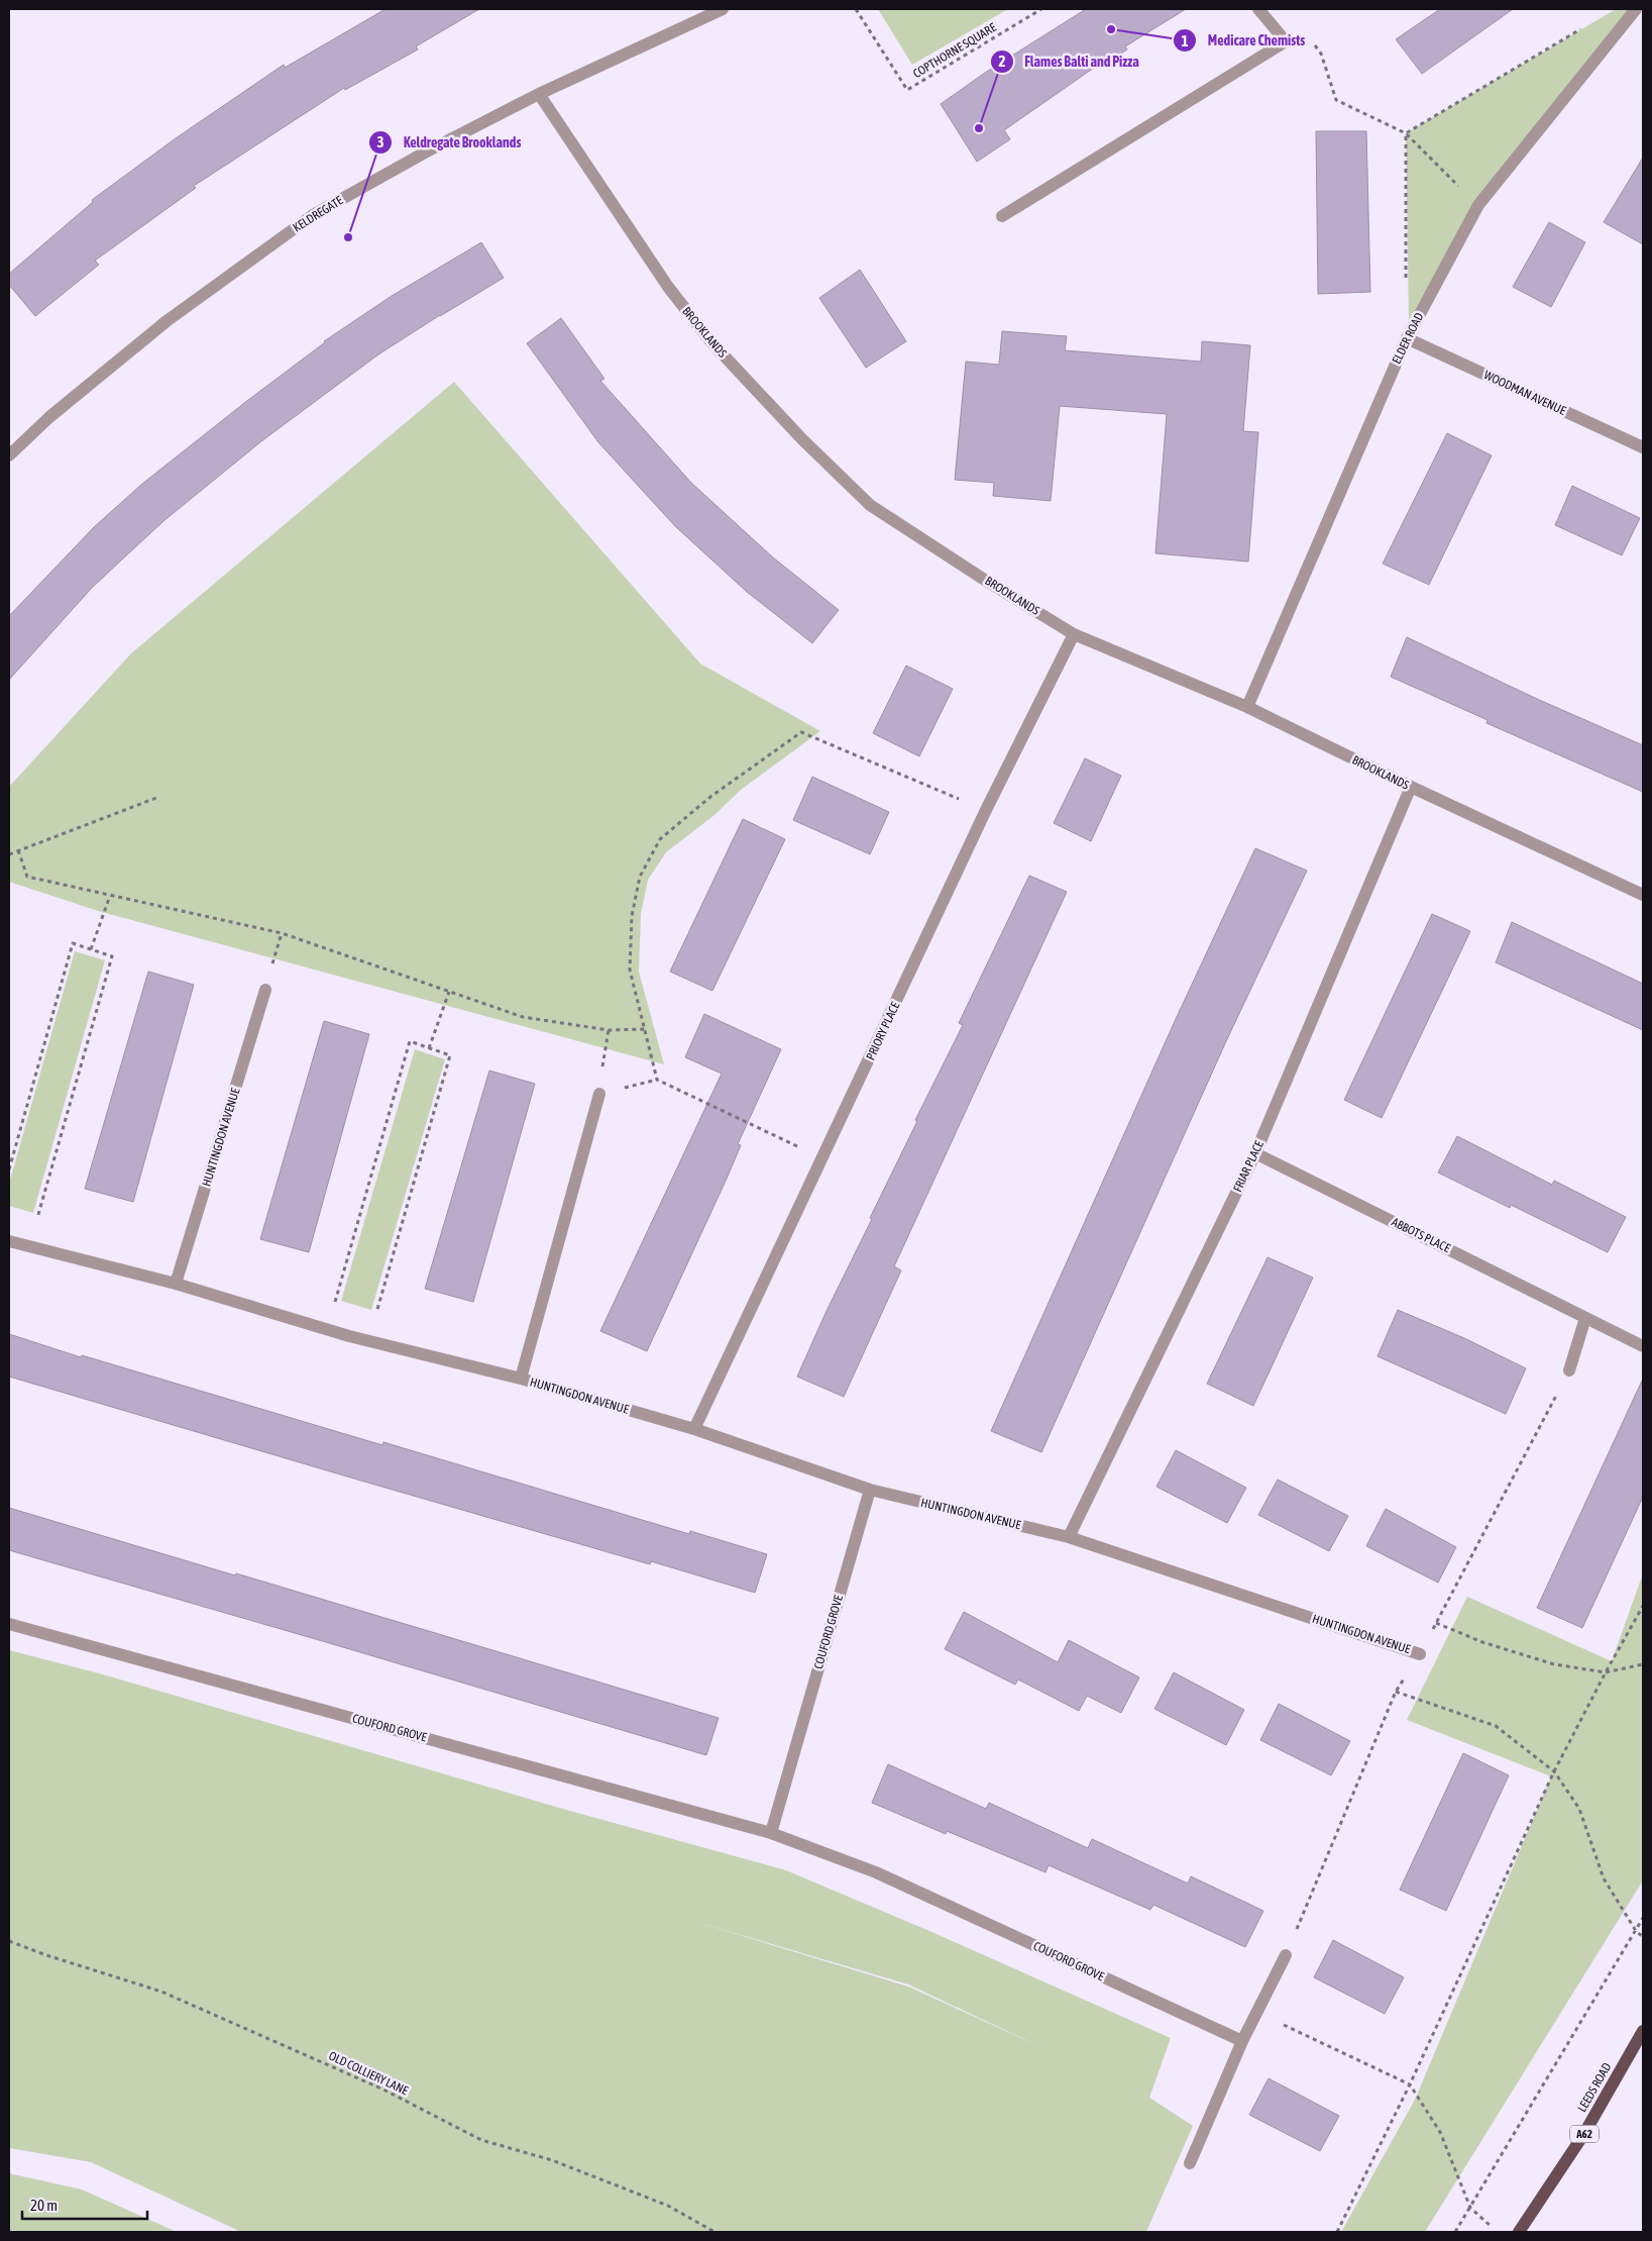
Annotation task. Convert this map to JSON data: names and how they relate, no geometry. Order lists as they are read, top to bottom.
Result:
{
  "streets": {
    "main road": ["LEEDS ROAD", "A62"],
    "street": [
      "KELDREGATE",
      "BROOKLANDS",
      "ELDER ROAD",
      "WOODMAN AVENUE",
      "PRIORY PLACE",
      "HUNTINGDON AVENUE",
      "FRIAR PLACE",
      "ABBOTS PLACE",
      "COUFORD GROVE"
    ],
    "path": ["COPTHORNE SQUARE", "OLD COLLIERY LANE"]
  },
  "crossings": [
    ["KELDREGATE", "BROOKLANDS"],
    ["BROOKLANDS", "ELDER ROAD"],
    ["BROOKLANDS", "PRIORY PLACE"],
    ["BROOKLANDS", "FRIAR PLACE"],
    ["ELDER ROAD", "WOODMAN AVENUE"],
    ["PRIORY PLACE", "HUNTINGDON AVENUE"],
    ["HUNTINGDON AVENUE", "FRIAR PLACE"],
    ["HUNTINGDON AVENUE", "COUFORD GROVE"],
    ["FRIAR PLACE", "ABBOTS PLACE"]
  ],
  "places": ["Medicare Chemists", "Flames Balti and Pizza", "Keldregate Brooklands"],
  "scale_bar": "20 m"
}
